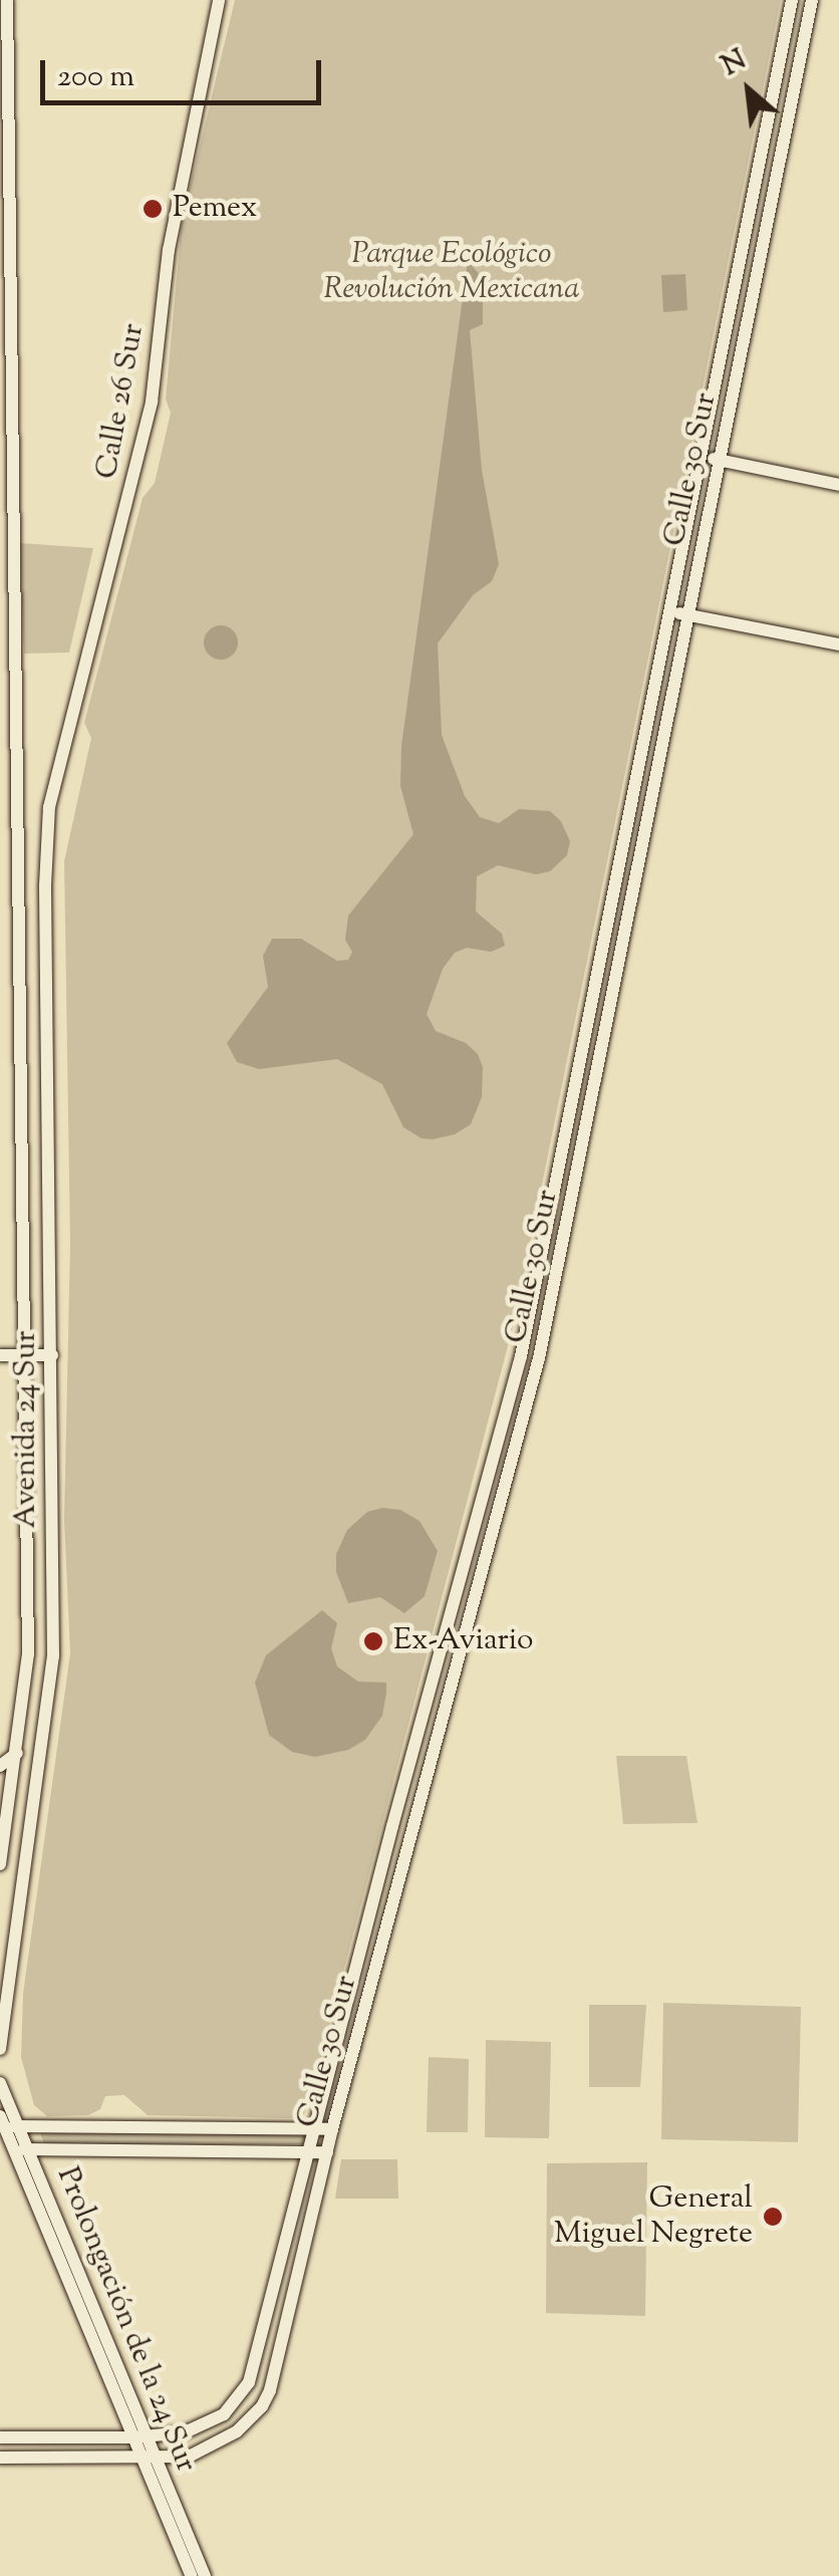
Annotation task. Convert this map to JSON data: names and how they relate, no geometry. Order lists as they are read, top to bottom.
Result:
{
  "streets": {
    "main road": [
      "Calle 26 Sur",
      "Calle 30 Sur",
      "Avenida 24 Sur",
      "Prolongación de la 24 Sur"
    ]
  },
  "crossings": [
    ["Calle 26 Sur", "Avenida 24 Sur"],
    ["Calle 30 Sur", "Prolongación de la 24 Sur"]
  ],
  "parks": ["Parque Ecológico Revolución Mexicana"],
  "places": ["Pemex", "Ex-Aviario", "General Miguel Negrete"],
  "scale_bar": "200 m",
  "north": "top left"
}
